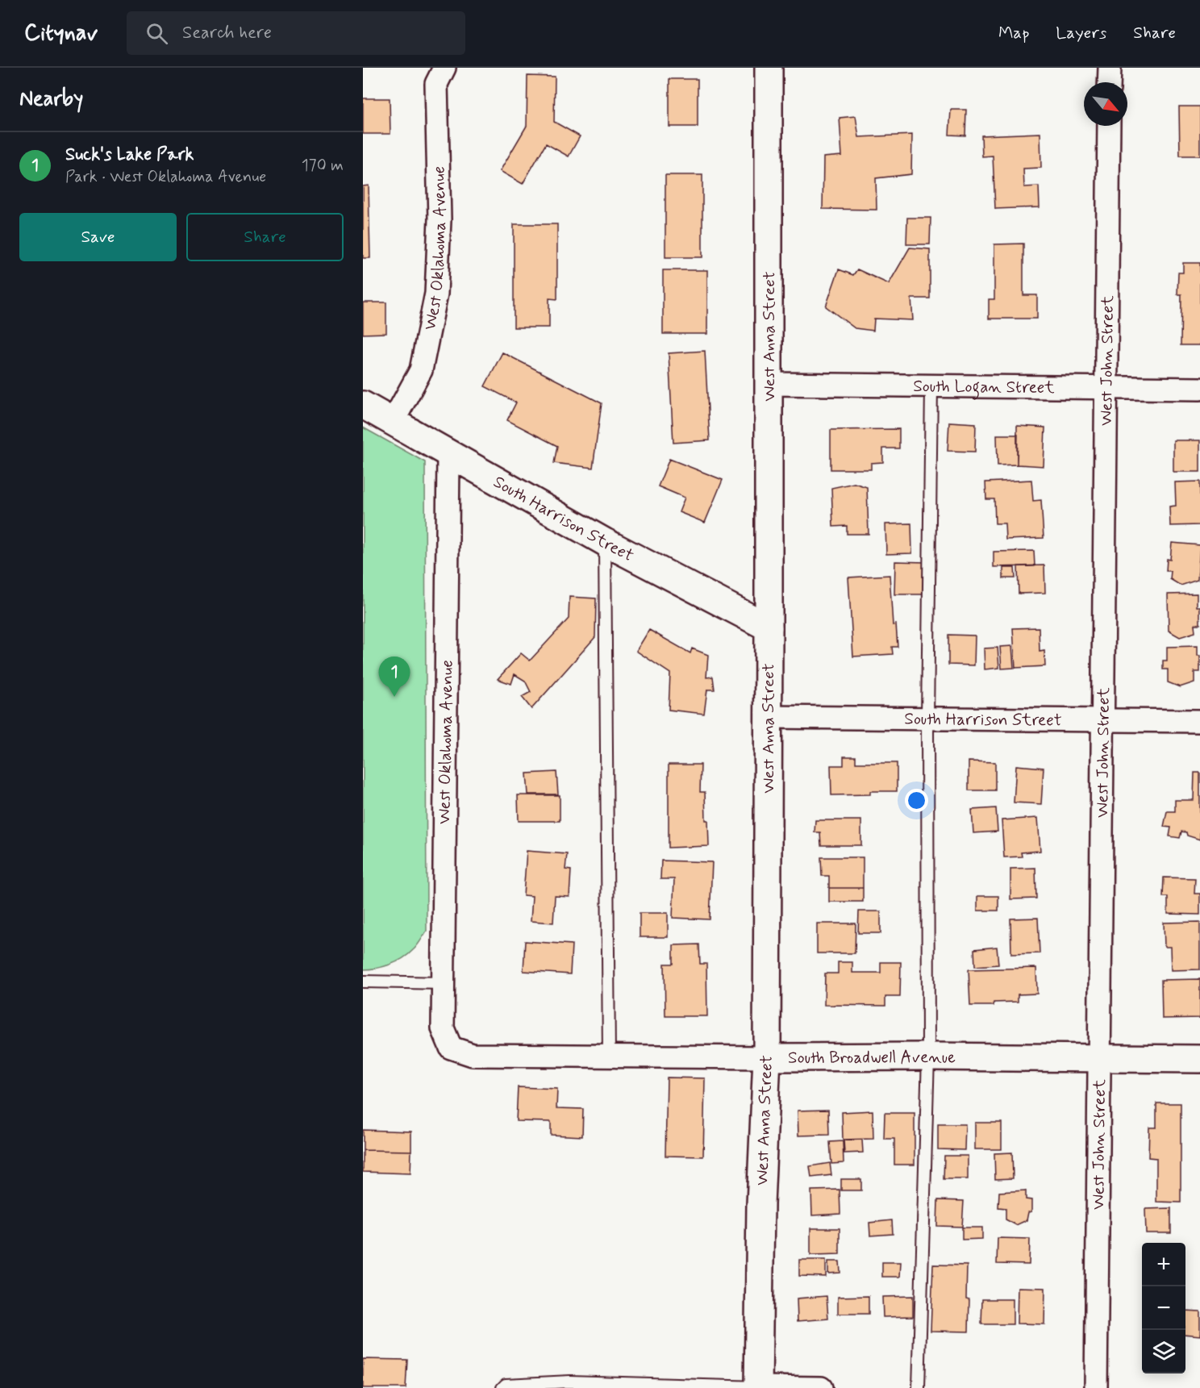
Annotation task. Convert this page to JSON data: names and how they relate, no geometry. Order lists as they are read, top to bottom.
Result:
{
  "streets": {
    "main road": ["West Anna Street", "South Harrison Street", "South Broadwell Avenue"],
    "street": ["West Oklahoma Avenue", "West John Street", "South Logan Street"]
  },
  "crossings": [
    ["West Oklahoma Avenue", "South Harrison Street"],
    ["West Oklahoma Avenue", "South Broadwell Avenue"],
    ["West Anna Street", "South Logan Street"],
    ["West Anna Street", "South Harrison Street"],
    ["West Anna Street", "South Broadwell Avenue"],
    ["West John Street", "South Logan Street"],
    ["West John Street", "South Harrison Street"],
    ["West John Street", "South Broadwell Avenue"]
  ],
  "north": "bottom right",
  "page": {
    "header": "Citynav",
    "search": "Search here",
    "nav": ["Map", "Layers", "Share"],
    "heading": "Nearby",
    "list": [
      {
        "mark": "1",
        "name": "Suck's Lake Park",
        "note": "Park · West Oklahoma Avenue",
        "value": "170 m"
      }
    ],
    "buttons": ["Save", "Share"],
    "pins": "1",
    "map_buttons": ["+", "−"]
  }
}
